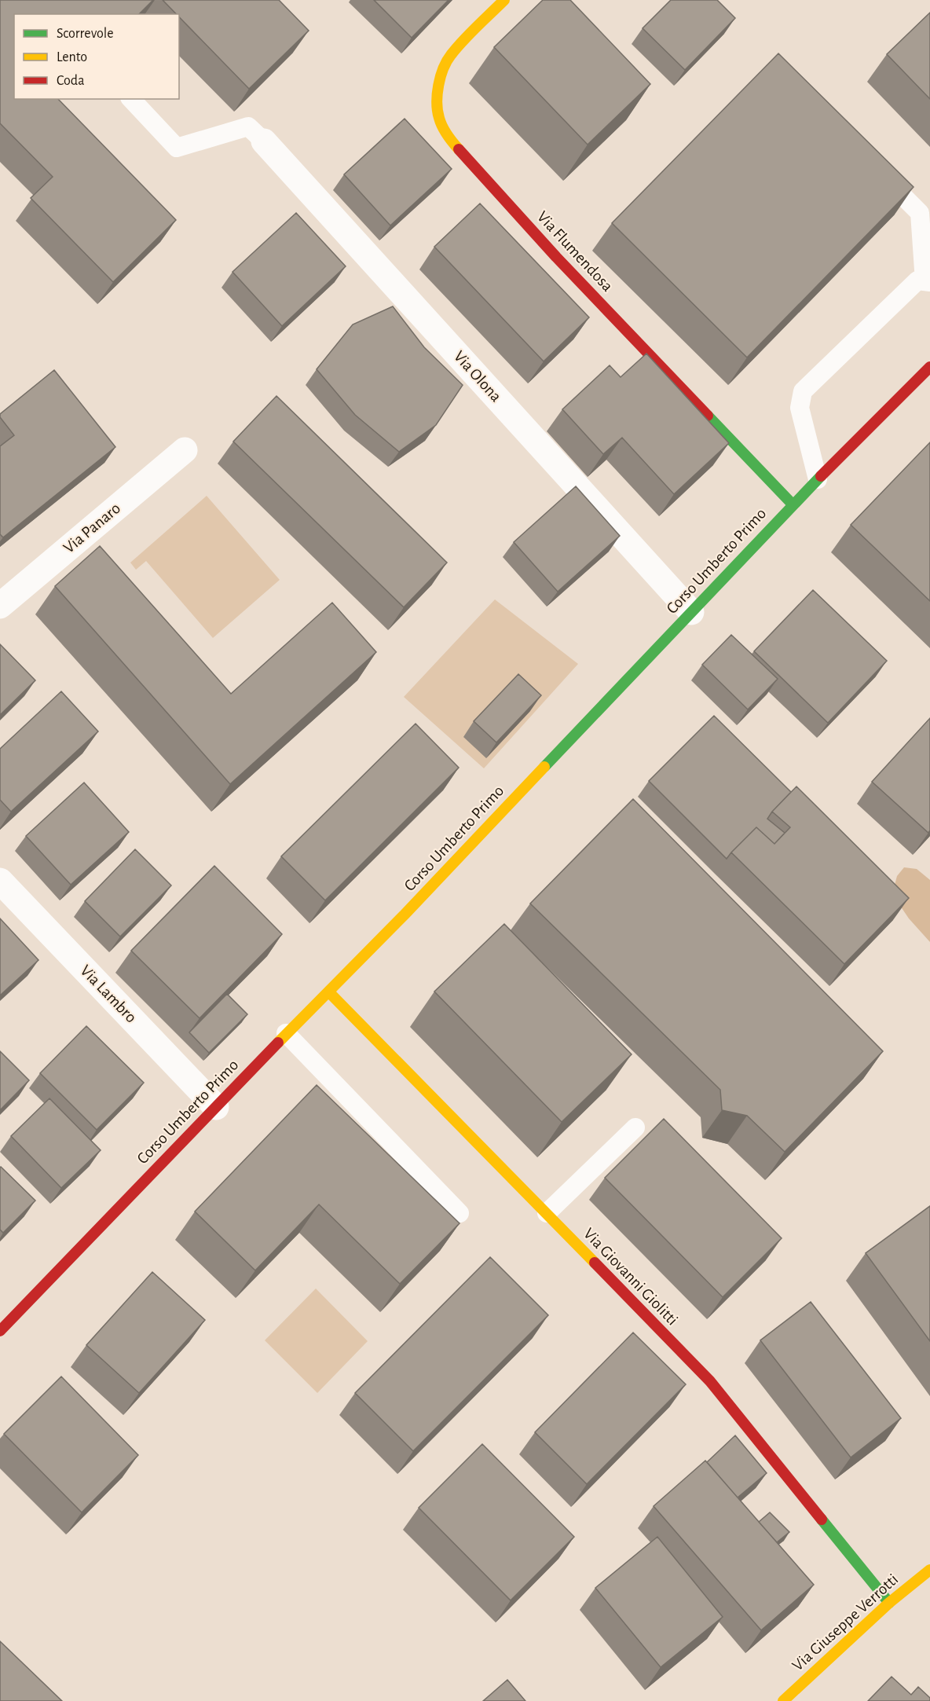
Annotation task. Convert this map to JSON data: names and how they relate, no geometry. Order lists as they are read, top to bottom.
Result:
{
  "streets": {
    "street": [
      "Via Flumendosa",
      "Via Olona",
      "Via Panaro",
      "Corso Umberto Primo",
      "Via Lambro",
      "Via Giovanni Giolitti",
      "Via Giuseppe Verrotti"
    ]
  },
  "crossings": [
    ["Via Flumendosa", "Corso Umberto Primo"],
    ["Via Olona", "Corso Umberto Primo"],
    ["Corso Umberto Primo", "Via Lambro"],
    ["Corso Umberto Primo", "Via Giovanni Giolitti"],
    ["Via Giovanni Giolitti", "Via Giuseppe Verrotti"]
  ],
  "legend": ["Scorrevole", "Lento", "Coda"]
}
